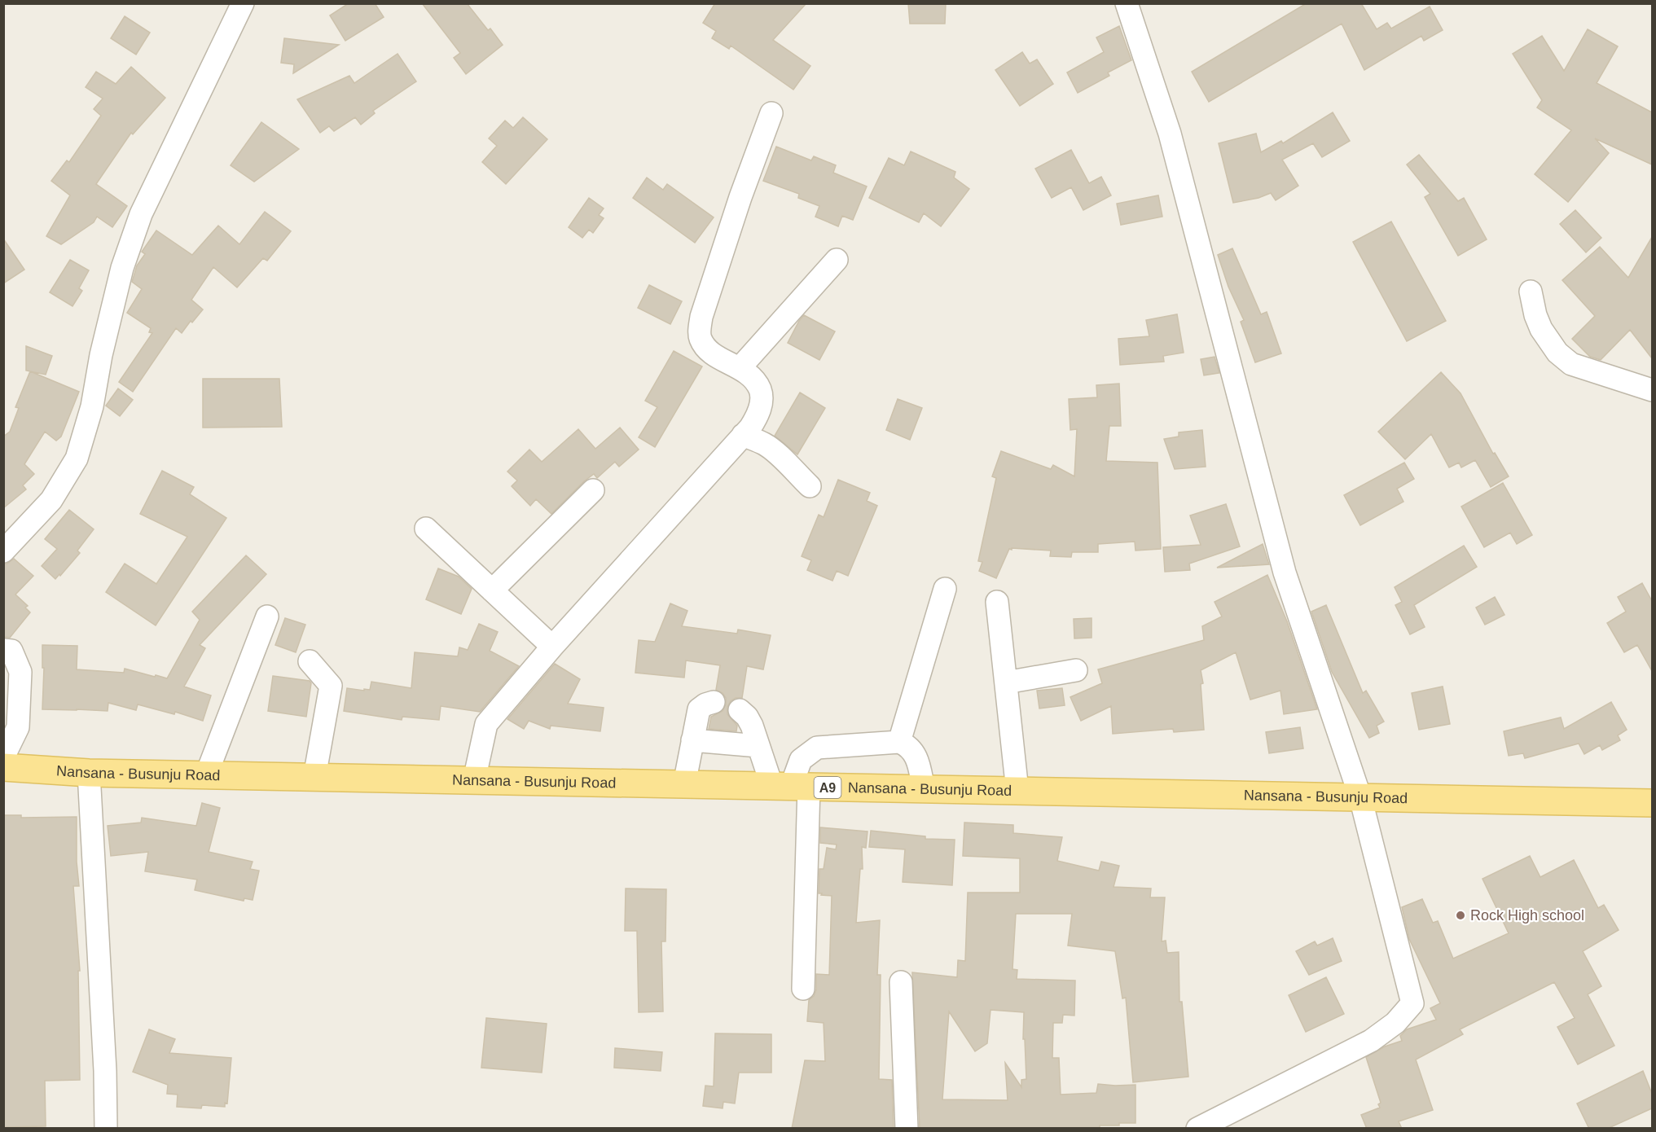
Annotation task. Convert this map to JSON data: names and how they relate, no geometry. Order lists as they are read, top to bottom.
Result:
{
  "streets": {
    "main road": ["Nansana - Busunju Road", "A9"]
  },
  "places": ["Rock High school"]
}
